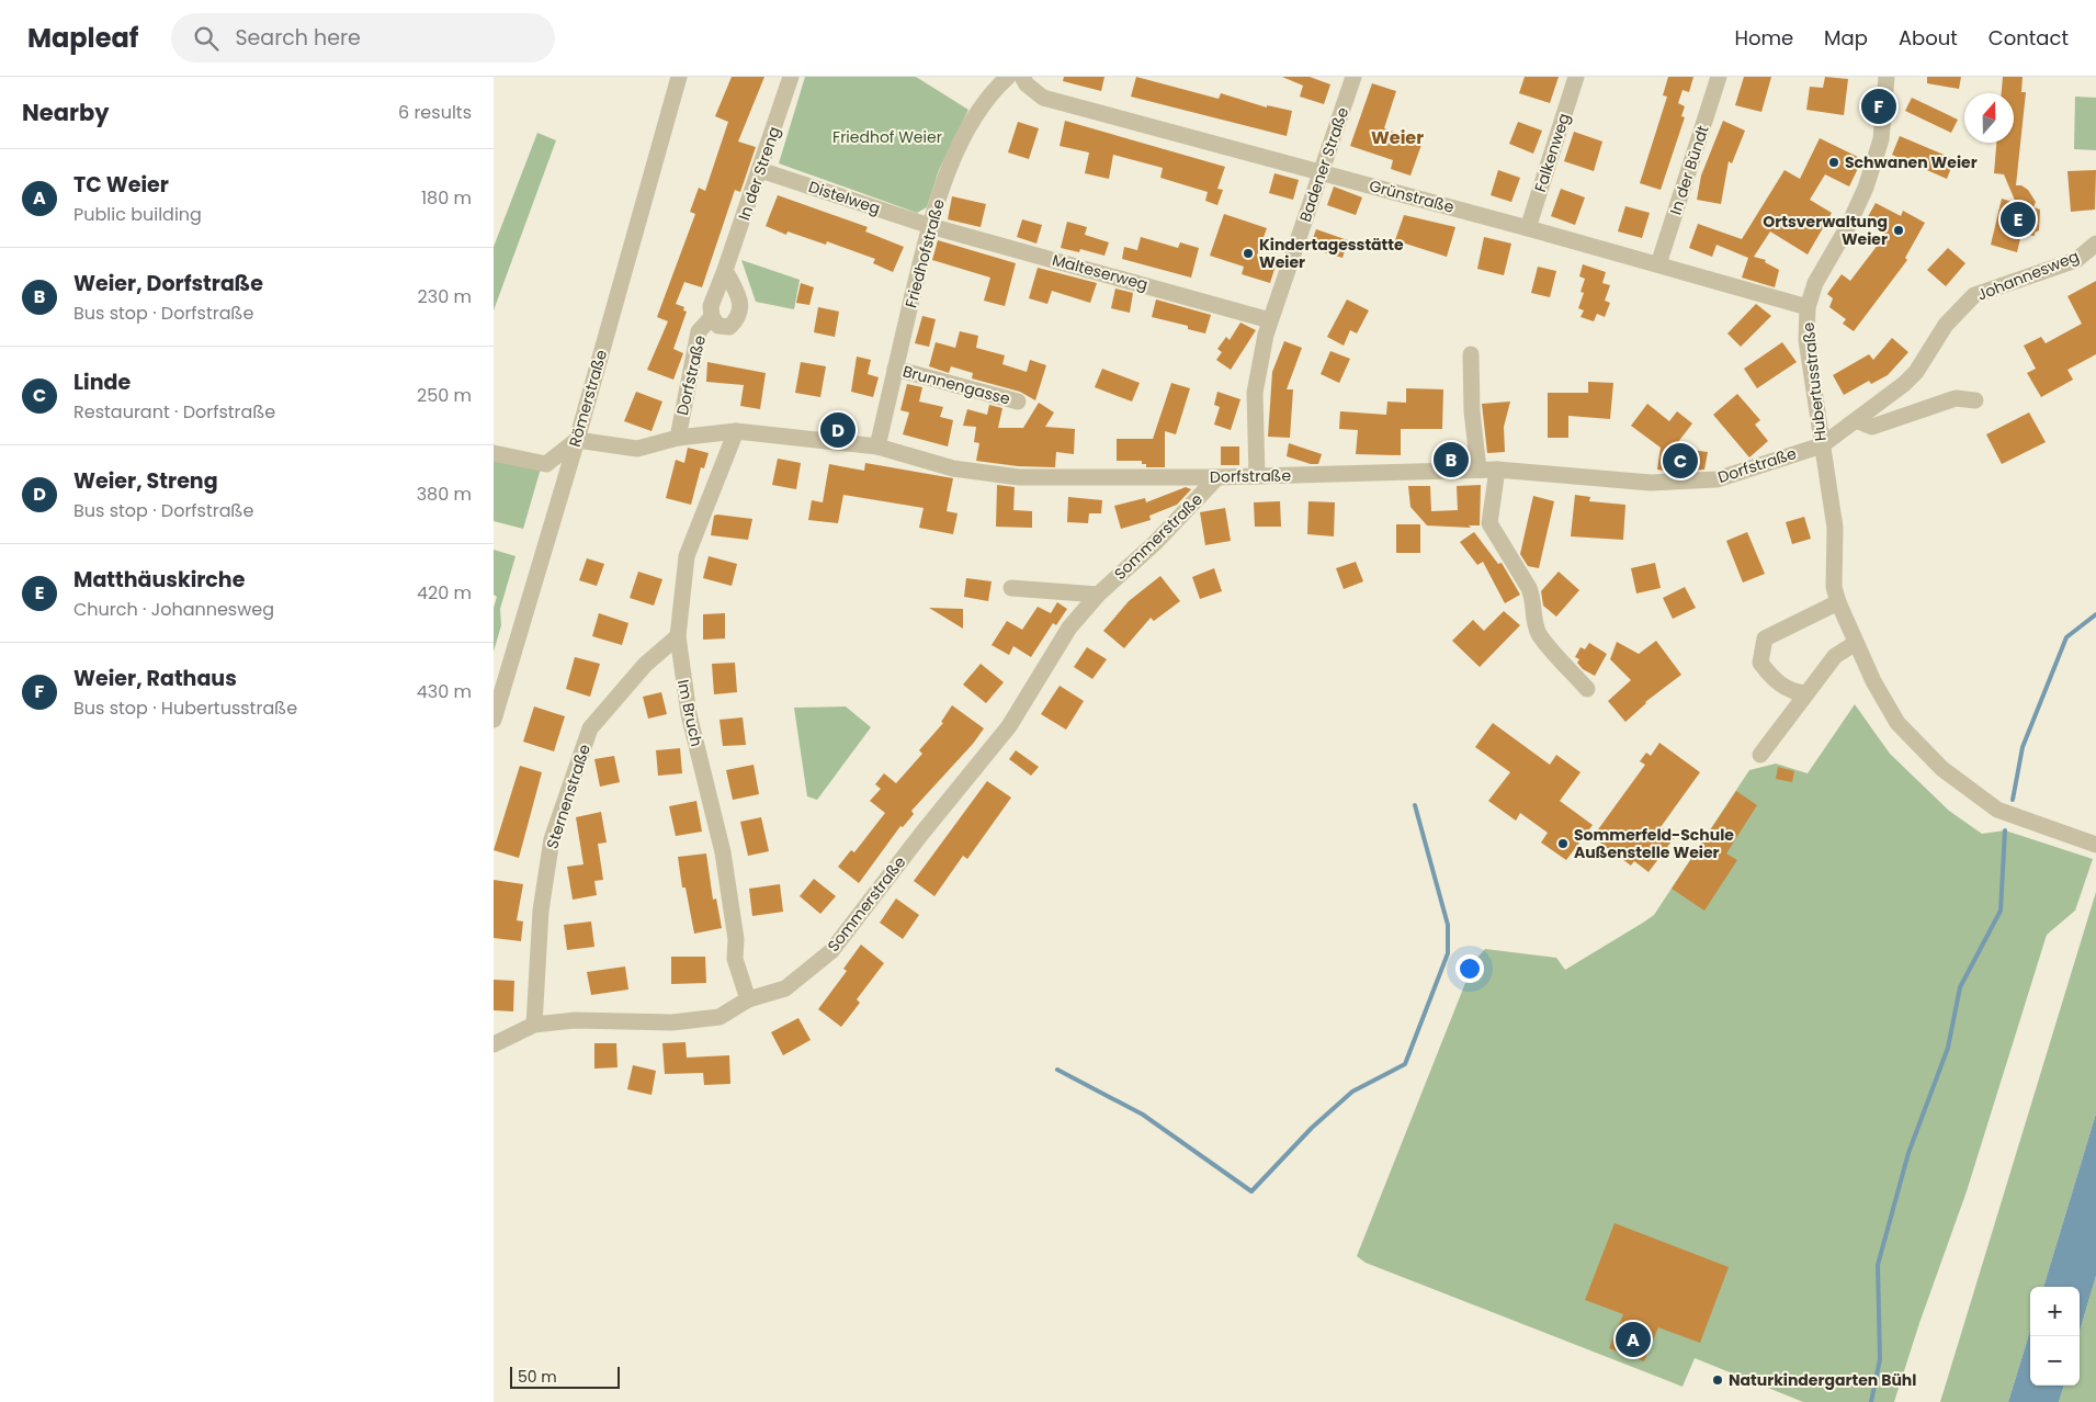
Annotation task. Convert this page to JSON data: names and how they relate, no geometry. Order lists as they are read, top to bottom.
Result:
{
  "streets": {
    "street": [
      "Falkenweg",
      "Badener Straße",
      "In der Bündt",
      "In der Streng",
      "Grünstraße",
      "Distelweg",
      "Friedhofstraße",
      "Malteserweg",
      "Johannesweg",
      "Dorfstraße",
      "Hubertusstraße",
      "Brunnengasse",
      "Römerstraße",
      "Sommerstraße",
      "Im Bruch",
      "Sternenstraße"
    ]
  },
  "crossings": [
    ["Falkenweg", "Grünstraße"],
    ["Badener Straße", "Grünstraße"],
    ["Badener Straße", "Malteserweg"],
    ["Badener Straße", "Dorfstraße"],
    ["In der Bündt", "Grünstraße"],
    ["In der Streng", "Distelweg"],
    ["In der Streng", "Dorfstraße"],
    ["Grünstraße", "Hubertusstraße"],
    ["Distelweg", "Friedhofstraße"],
    ["Distelweg", "Malteserweg"],
    ["Friedhofstraße", "Malteserweg"],
    ["Friedhofstraße", "Dorfstraße"],
    ["Friedhofstraße", "Brunnengasse"],
    ["Johannesweg", "Dorfstraße"],
    ["Johannesweg", "Hubertusstraße"],
    ["Dorfstraße", "Hubertusstraße"],
    ["Dorfstraße", "Römerstraße"],
    ["Dorfstraße", "Sommerstraße"],
    ["Dorfstraße", "Im Bruch"],
    ["Sommerstraße", "Im Bruch"],
    ["Sommerstraße", "Sternenstraße"],
    ["Im Bruch", "Sternenstraße"]
  ],
  "districts": ["Weier"],
  "parks": ["Friedhof Weier"],
  "places": [
    "Schwanen Weier",
    "Ortsverwaltung Weier",
    "Kindertagesstätte Weier",
    "Sommerfeld-Schule Außenstelle Weier",
    "Naturkindergarten Bühl"
  ],
  "scale_bar": "50 m",
  "north": "top",
  "page": {
    "header": "Mapleaf",
    "search": "Search here",
    "nav": [
      "Home",
      "Map",
      "About",
      "Contact"
    ],
    "heading": ["Nearby", "6 results"],
    "pins": [
      "F",
      "E",
      "D",
      "B",
      "C",
      "A"
    ],
    "list": [
      {
        "mark": "A",
        "name": "TC Weier",
        "note": "Public building",
        "value": "180 m"
      },
      {
        "mark": "B",
        "name": "Weier, Dorfstraße",
        "note": "Bus stop · Dorfstraße",
        "value": "230 m"
      },
      {
        "mark": "C",
        "name": "Linde",
        "note": "Restaurant · Dorfstraße",
        "value": "250 m"
      },
      {
        "mark": "D",
        "name": "Weier, Streng",
        "note": "Bus stop · Dorfstraße",
        "value": "380 m"
      },
      {
        "mark": "E",
        "name": "Matthäuskirche",
        "note": "Church · Johannesweg",
        "value": "420 m"
      },
      {
        "mark": "F",
        "name": "Weier, Rathaus",
        "note": "Bus stop · Hubertusstraße",
        "value": "430 m"
      }
    ],
    "map_buttons": ["+", "−"],
    "scale": "50 m"
  }
}
